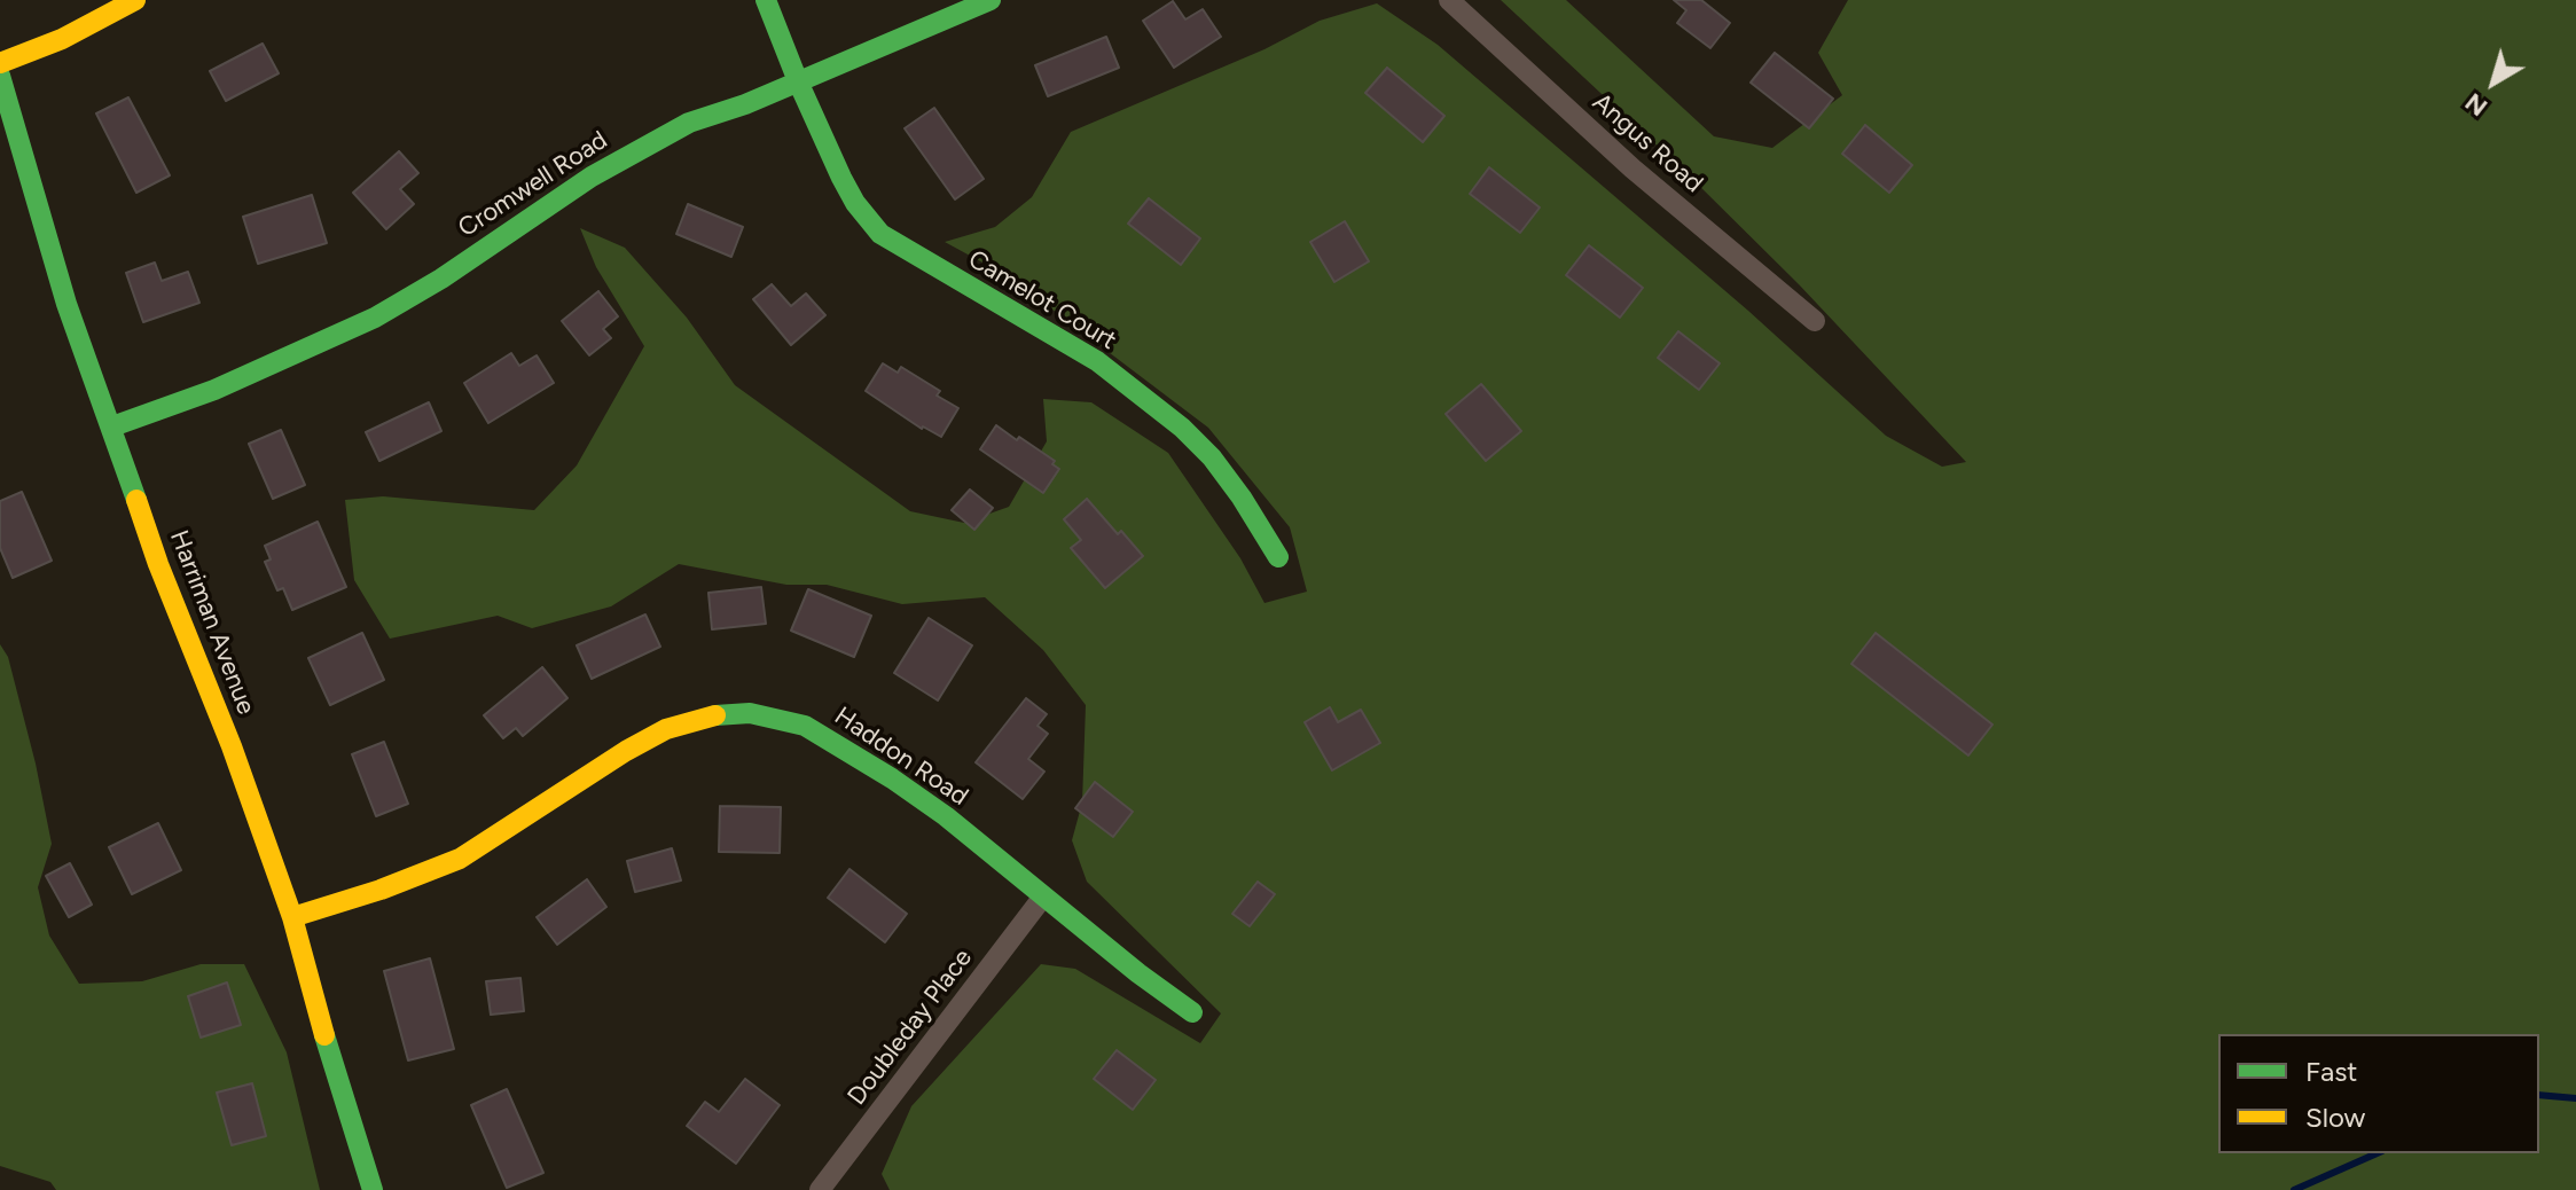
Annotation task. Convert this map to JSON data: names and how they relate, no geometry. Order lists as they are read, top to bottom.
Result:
{
  "streets": {
    "street": [
      "Angus Road",
      "Cromwell Road",
      "Camelot Court",
      "Harriman Avenue",
      "Haddon Road",
      "Doubleday Place"
    ]
  },
  "crossings": [
    ["Cromwell Road", "Camelot Court"],
    ["Cromwell Road", "Harriman Avenue"],
    ["Harriman Avenue", "Haddon Road"],
    ["Haddon Road", "Doubleday Place"]
  ],
  "legend": ["Fast", "Slow"],
  "north": "bottom left"
}
